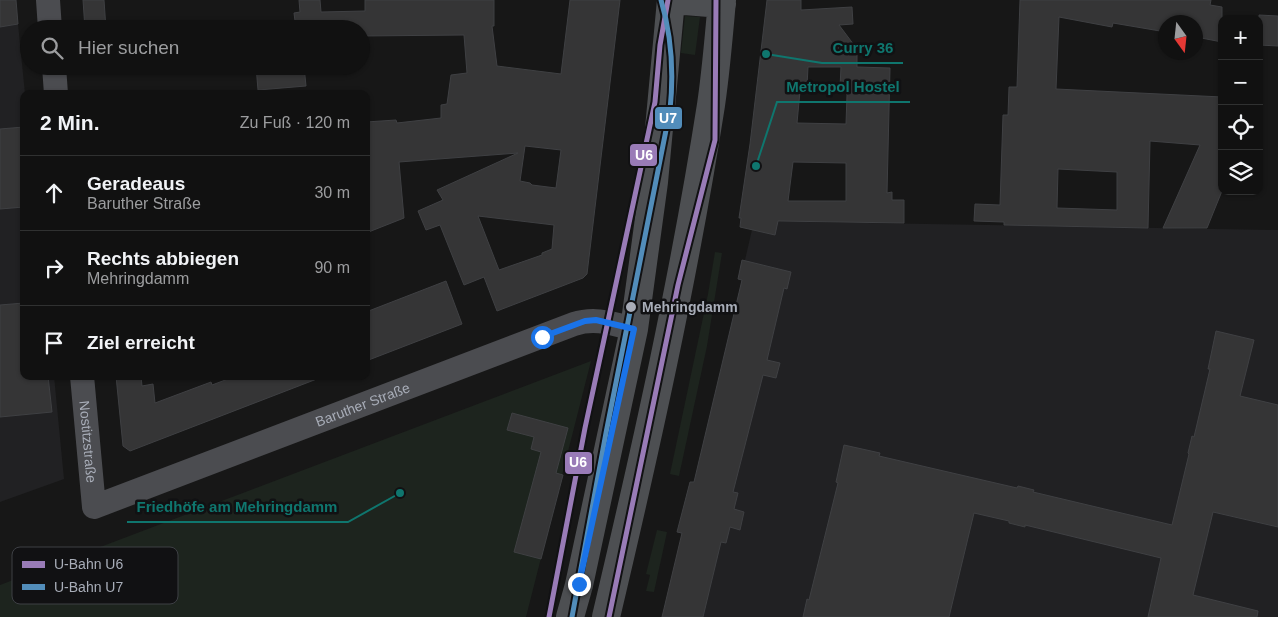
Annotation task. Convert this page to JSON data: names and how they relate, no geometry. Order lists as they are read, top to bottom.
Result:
{
  "streets": {
    "street": ["Baruther Straße", "Nostitzstraße"]
  },
  "crossings": [
    ["Baruther Straße", "Nostitzstraße"]
  ],
  "places": [
    "Curry 36",
    "Metropol Hostel",
    "Mehringdamm",
    "Friedhöfe am Mehringdamm"
  ],
  "lines": ["metro line U6", "metro line U7"],
  "legend": ["U-Bahn U6", "U-Bahn U7"],
  "north": "bottom",
  "page": {
    "map_buttons": ["+", "−"],
    "search": "Hier suchen",
    "heading": ["2 Min.", "Zu Fuß · 120 m"],
    "list": [
      ["Geradeaus", "Baruther Straße", "30 m"],
      ["Rechts abbiegen", "Mehringdamm", "90 m"],
      "Ziel erreicht"
    ]
  }
}
